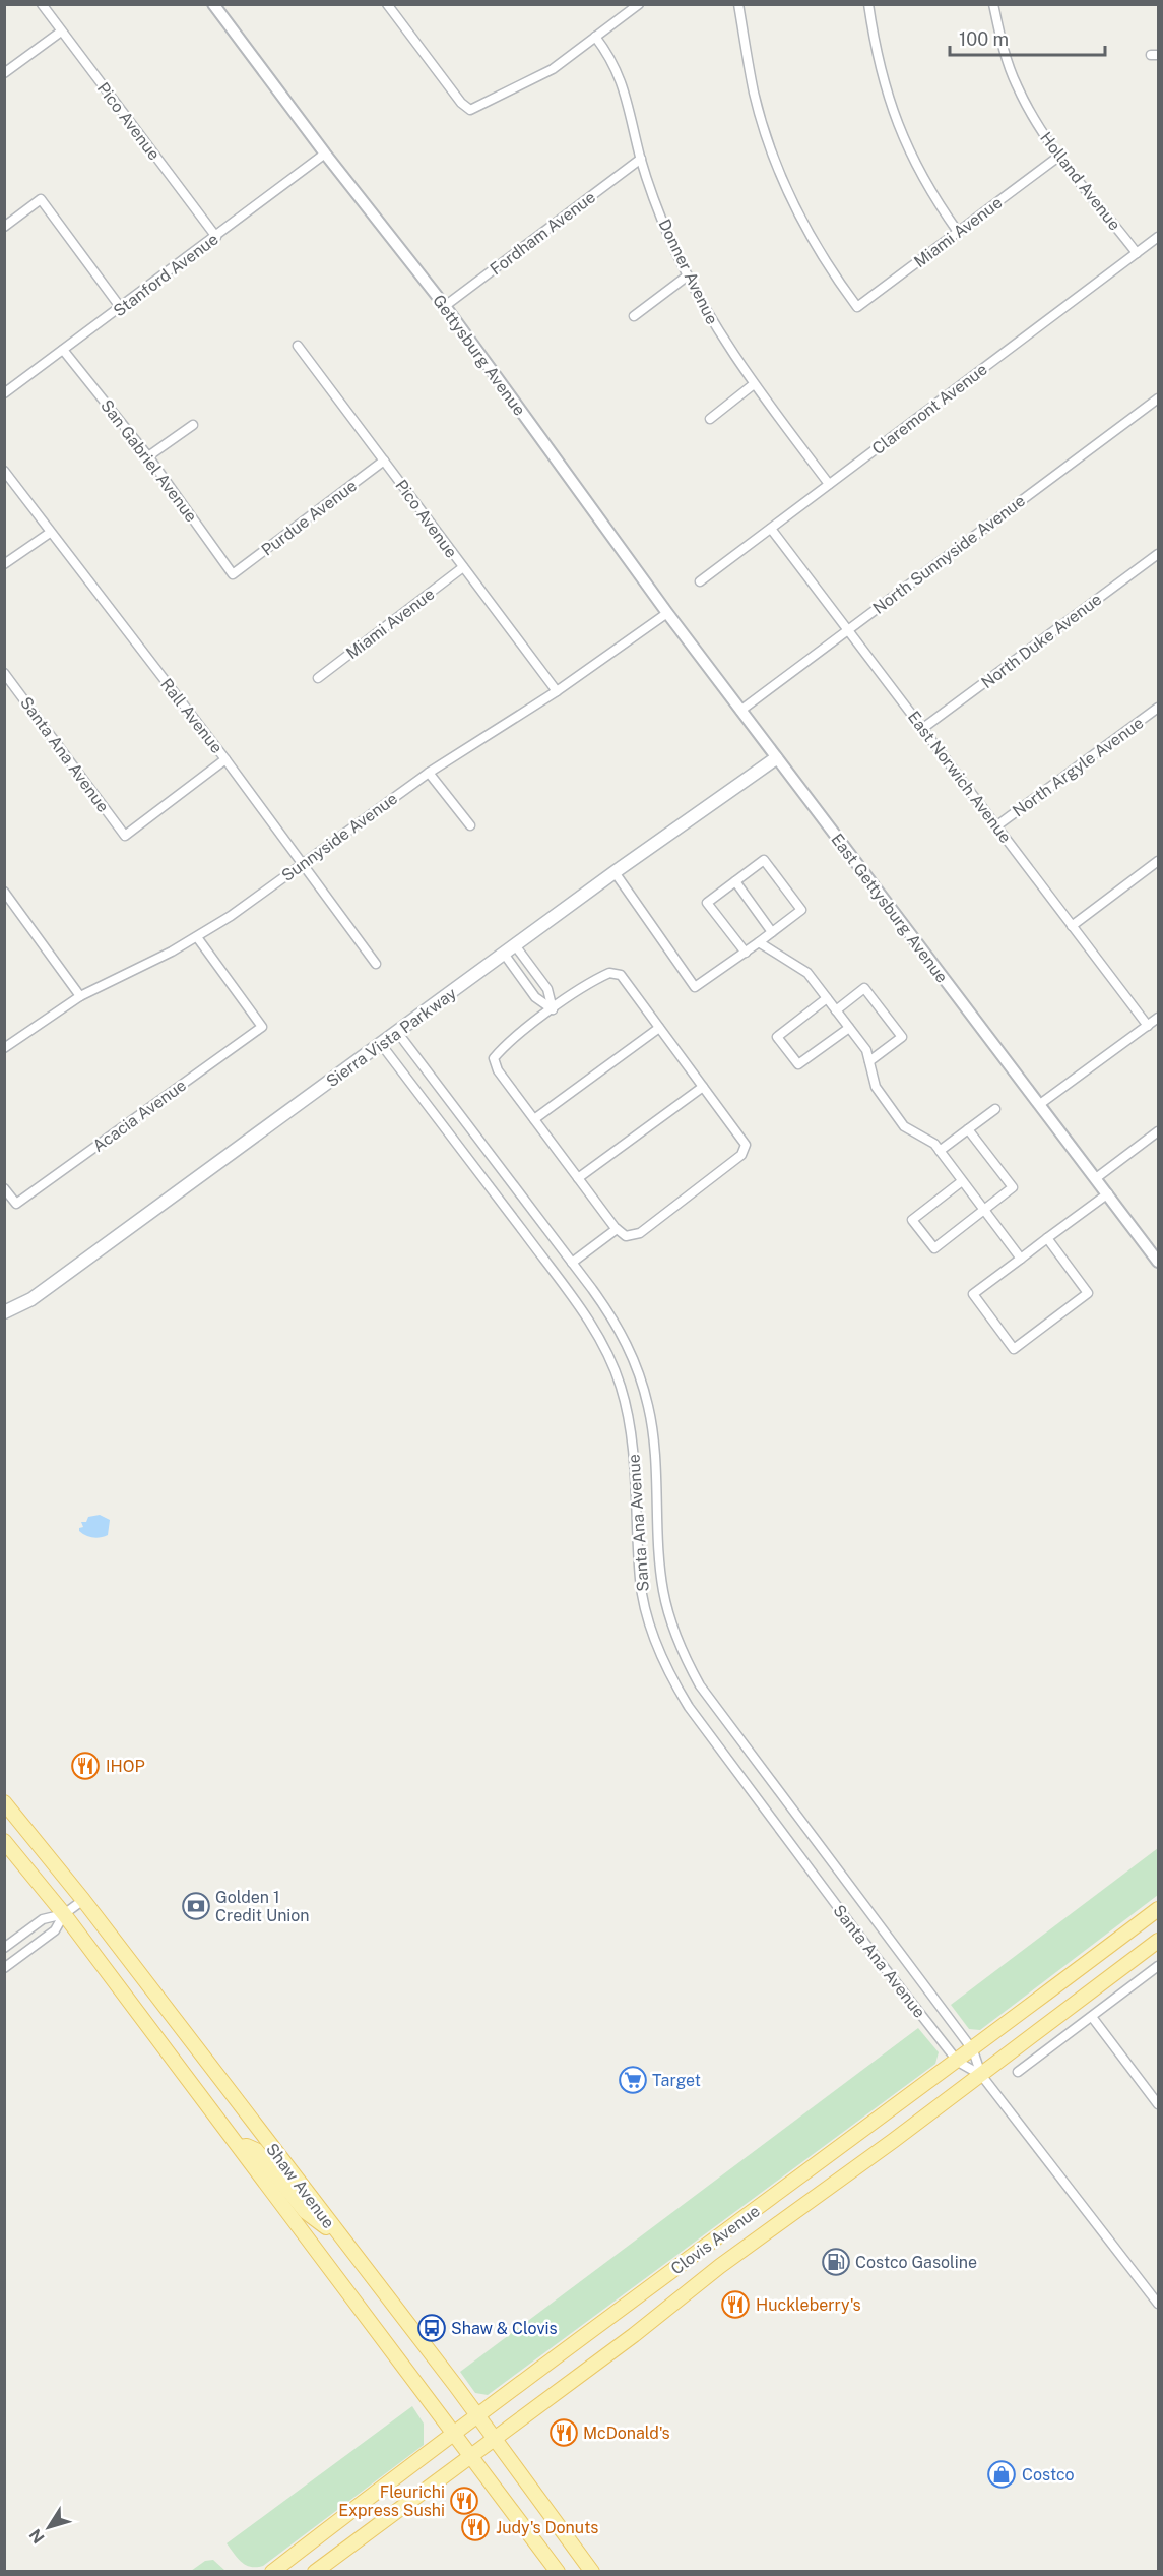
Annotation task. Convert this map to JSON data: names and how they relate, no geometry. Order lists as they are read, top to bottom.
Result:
{
  "streets": {
    "main road": ["Sierra Vista Parkway", "Shaw Avenue", "Clovis Avenue"],
    "street": [
      "Pico Avenue",
      "Holland Avenue",
      "Miami Avenue",
      "Fordham Avenue",
      "Donner Avenue",
      "Stanford Avenue",
      "Gettysburg Avenue",
      "Claremont Avenue",
      "San Gabriel Avenue",
      "Purdue Avenue",
      "North Sunnyside Avenue",
      "North Duke Avenue",
      "Rall Avenue",
      "Santa Ana Avenue",
      "North Argyle Avenue",
      "East Norwich Avenue",
      "Sunnyside Avenue",
      "East Gettysburg Avenue",
      "Acacia Avenue"
    ]
  },
  "crossings": [
    ["Pico Avenue", "Miami Avenue"],
    ["Pico Avenue", "Stanford Avenue"],
    ["Pico Avenue", "Purdue Avenue"],
    ["Pico Avenue", "Sunnyside Avenue"],
    ["Holland Avenue", "Miami Avenue"],
    ["Holland Avenue", "Claremont Avenue"],
    ["Fordham Avenue", "Donner Avenue"],
    ["Fordham Avenue", "Gettysburg Avenue"],
    ["Donner Avenue", "Claremont Avenue"],
    ["Stanford Avenue", "Gettysburg Avenue"],
    ["Stanford Avenue", "San Gabriel Avenue"],
    ["Gettysburg Avenue", "North Sunnyside Avenue"],
    ["Gettysburg Avenue", "Sunnyside Avenue"],
    ["Gettysburg Avenue", "East Gettysburg Avenue"],
    ["Claremont Avenue", "East Norwich Avenue"],
    ["San Gabriel Avenue", "Purdue Avenue"],
    ["North Sunnyside Avenue", "East Norwich Avenue"],
    ["North Sunnyside Avenue", "East Gettysburg Avenue"],
    ["North Duke Avenue", "East Norwich Avenue"],
    ["Rall Avenue", "Santa Ana Avenue"],
    ["Rall Avenue", "Sunnyside Avenue"],
    ["Santa Ana Avenue", "Sierra Vista Parkway"],
    ["Santa Ana Avenue", "Clovis Avenue"],
    ["North Argyle Avenue", "East Norwich Avenue"],
    ["Sunnyside Avenue", "Acacia Avenue"],
    ["East Gettysburg Avenue", "Sierra Vista Parkway"],
    ["Shaw Avenue", "Clovis Avenue"]
  ],
  "places": {
    "restaurant": [
      "IHOP",
      "Huckleberry's",
      "McDonald's",
      "Fleurichi Express Sushi",
      "Judy's Donuts"
    ],
    "bank": ["Golden 1 Credit Union"],
    "supermarket": ["Target"],
    "fuel station": ["Costco Gasoline"],
    "bus stop": ["Shaw & Clovis"],
    "shop": ["Costco"]
  },
  "scale_bar": "100 m",
  "north": "bottom left"
}
